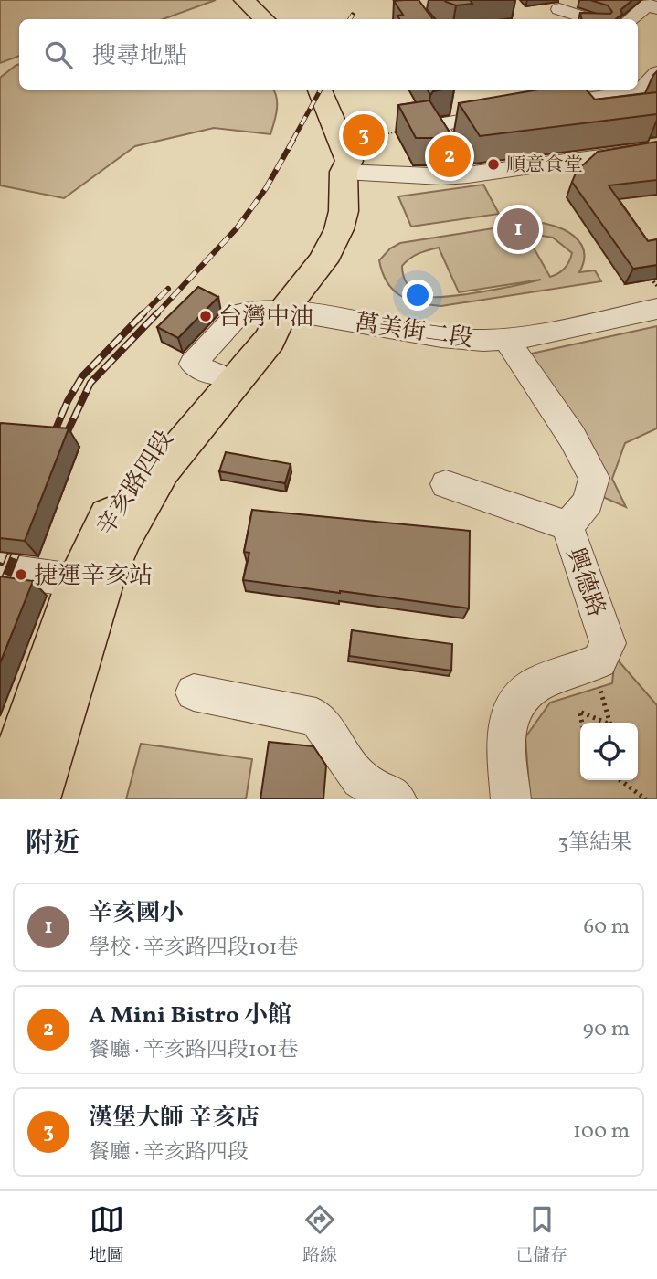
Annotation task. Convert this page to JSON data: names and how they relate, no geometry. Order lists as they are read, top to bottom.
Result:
{
  "streets": {
    "main road": ["辛亥路四段"],
    "street": ["萬美街二段", "興德路"]
  },
  "crossings": [
    ["萬美街二段", "辛亥路四段"],
    ["萬美街二段", "興德路"]
  ],
  "places": ["順意食堂", "台灣中油", "捷運辛亥站"],
  "page": {
    "search": "搜尋地點",
    "pins": ["3", "2", "1"],
    "heading": ["附近", "3筆結果"],
    "list": [
      {
        "mark": "1",
        "name": "辛亥國小",
        "note": "學校 · 辛亥路四段101巷",
        "value": "60 m"
      },
      {
        "mark": "2",
        "name": "A Mini Bistro 小館",
        "note": "餐廳 · 辛亥路四段101巷",
        "value": "90 m"
      },
      {
        "mark": "3",
        "name": "漢堡大師 辛亥店",
        "note": "餐廳 · 辛亥路四段",
        "value": "100 m"
      }
    ],
    "nav": ["地圖", "路線", "已儲存"]
  }
}
